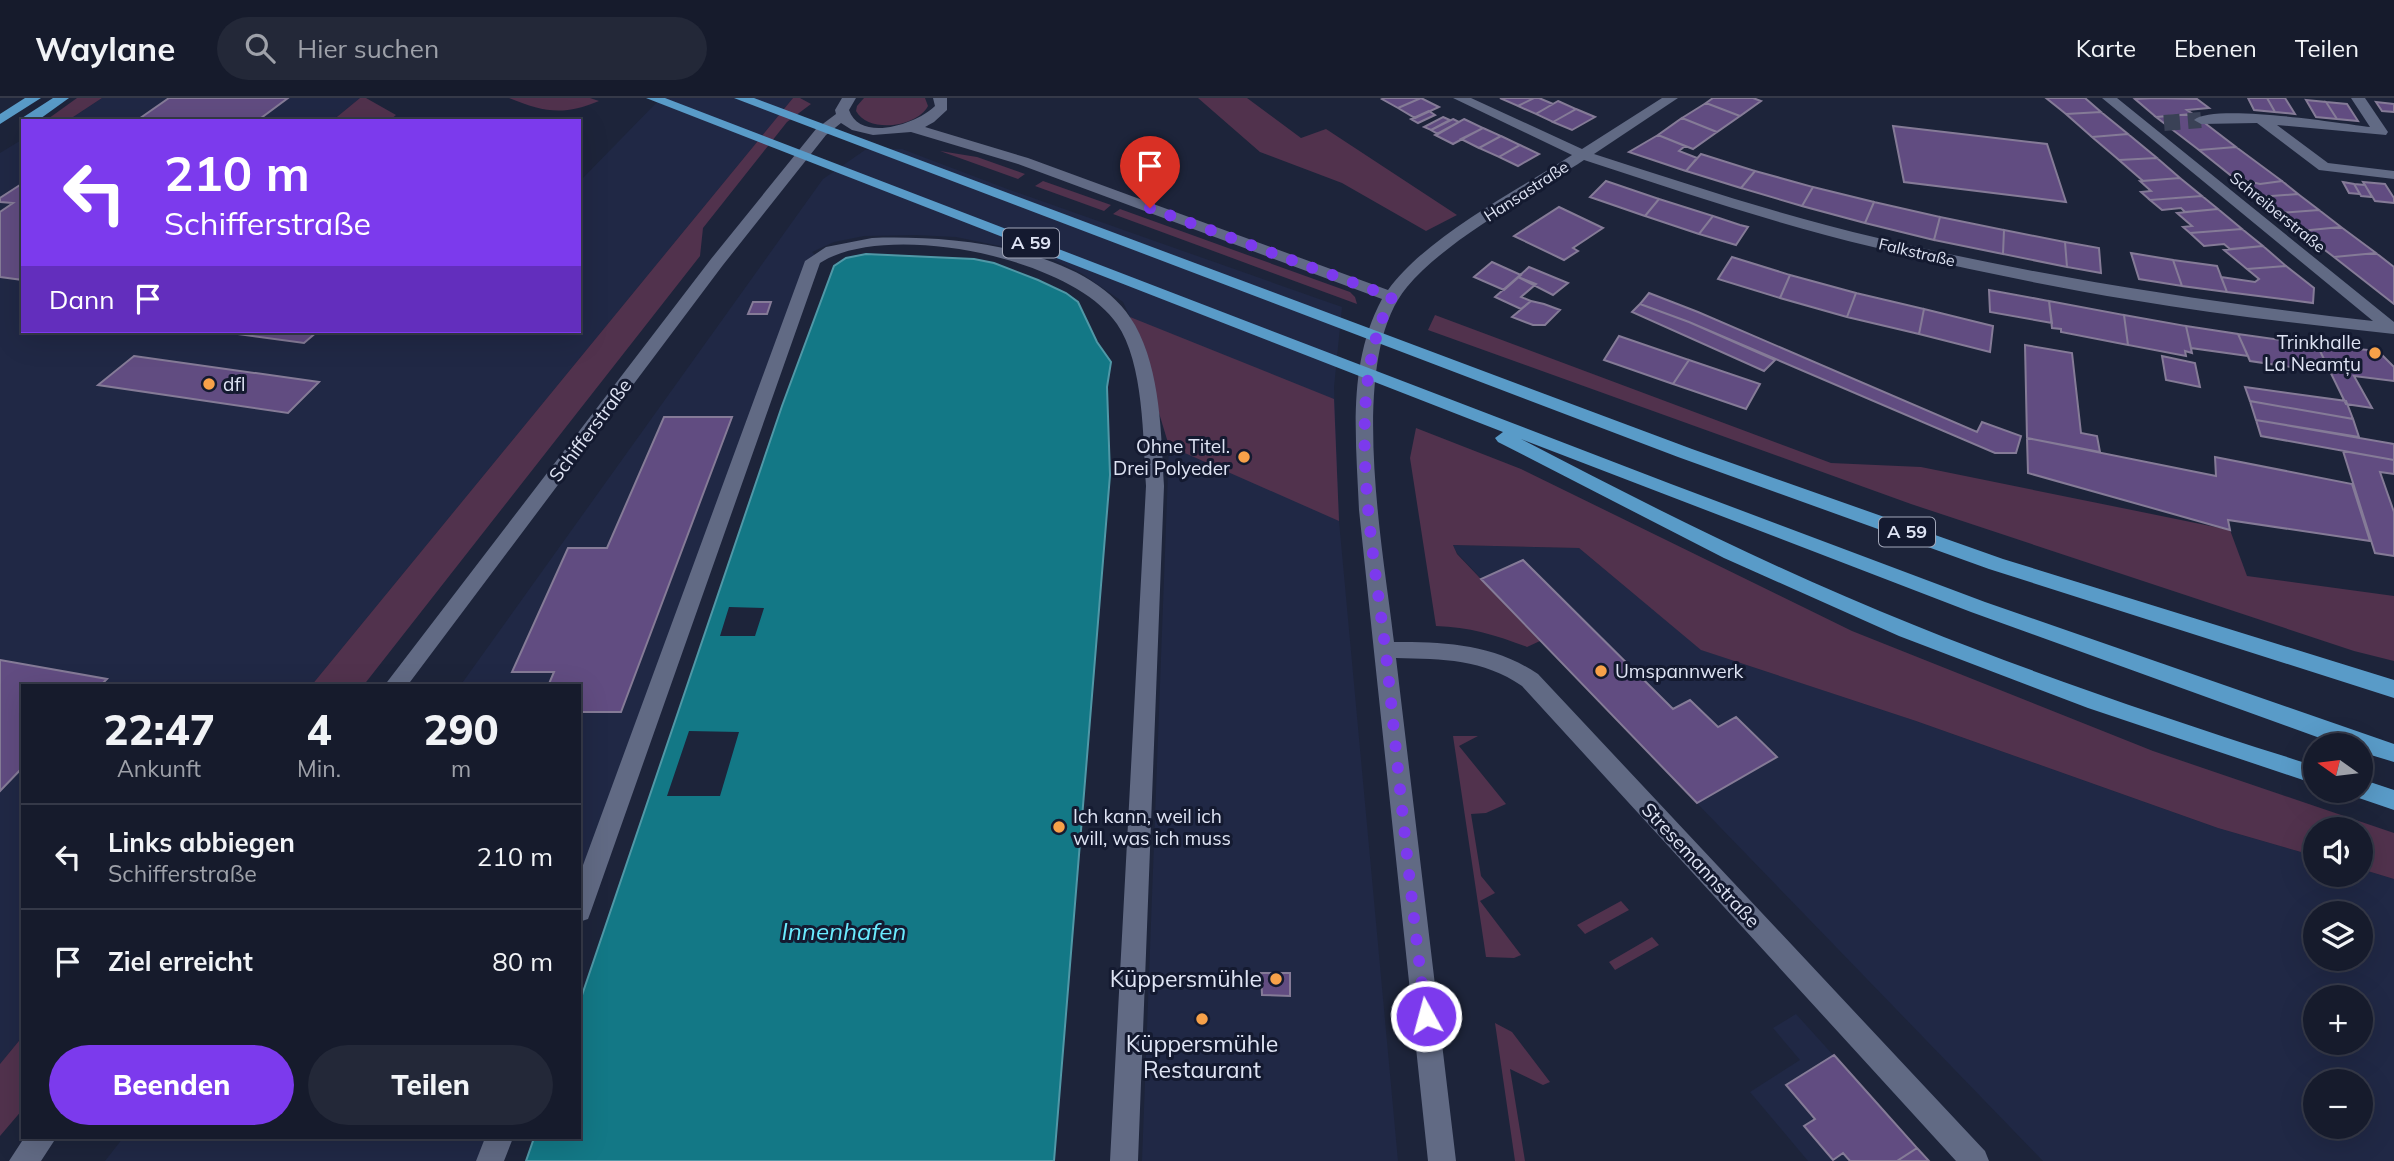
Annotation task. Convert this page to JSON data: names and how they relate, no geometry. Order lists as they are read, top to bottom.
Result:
{
  "streets": {
    "highway": ["A 59"],
    "street": [
      "Hansastraße",
      "Schreiberstraße",
      "Falkstraße",
      "Schifferstraße",
      "Stresemannstraße"
    ]
  },
  "crossings": [
    ["Hansastraße", "Falkstraße"],
    ["Hansastraße", "Schifferstraße"],
    ["Hansastraße", "Stresemannstraße"],
    ["Schreiberstraße", "Falkstraße"]
  ],
  "water": ["Innenhafen"],
  "places": [
    "Trinkhalle La Neamțu",
    "dfl",
    "Ohne Titel. Drei Polyeder",
    "Umspannwerk",
    "Ich kann, weil ich will, was ich muss",
    "Küppersmühle",
    "Küppersmühle Restaurant"
  ],
  "north": "left",
  "page": {
    "header": "Waylane",
    "search": "Hier suchen",
    "nav": ["Karte", "Ebenen", "Teilen"],
    "turn": ["210 m", "Schifferstraße"],
    "then": "Dann",
    "eta": [
      "22:47",
      "Ankunft",
      "4",
      "Min.",
      "290",
      "m"
    ],
    "map_buttons": ["+", "−"],
    "list": [
      {
        "name": "Links abbiegen",
        "note": "Schifferstraße",
        "value": "210 m"
      },
      {
        "name": "Ziel erreicht",
        "value": "80 m"
      }
    ],
    "buttons": ["Beenden", "Teilen"]
  }
}
